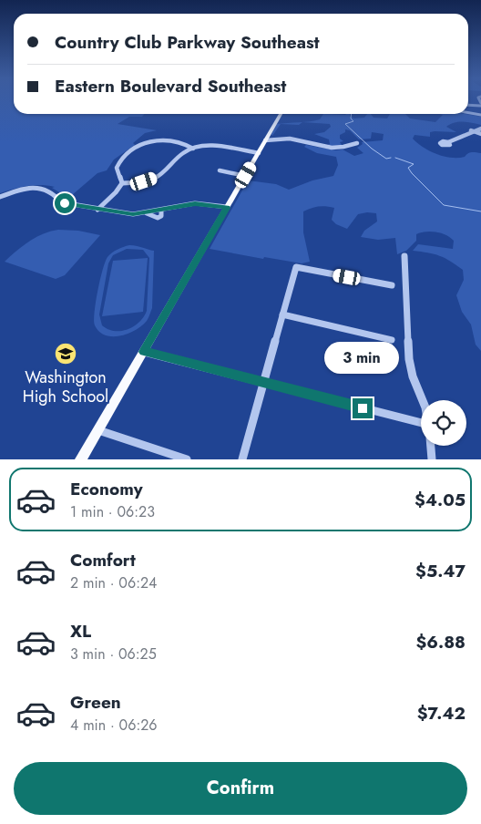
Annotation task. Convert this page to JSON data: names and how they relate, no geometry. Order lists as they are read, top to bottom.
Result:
{
  "places": {
    "school or university": ["Washington High School"]
  },
  "page": {
    "banner": ["Country Club Parkway Southeast", "Eastern Boulevard Southeast"],
    "bubble": "3 min",
    "list": [
      {
        "name": "Economy",
        "note": "1 min · 06:23",
        "value": "$4.05"
      },
      {
        "name": "Comfort",
        "note": "2 min · 06:24",
        "value": "$5.47"
      },
      {
        "name": "XL",
        "note": "3 min · 06:25",
        "value": "$6.88"
      },
      {
        "name": "Green",
        "note": "4 min · 06:26",
        "value": "$7.42"
      }
    ],
    "buttons": "Confirm"
  }
}
